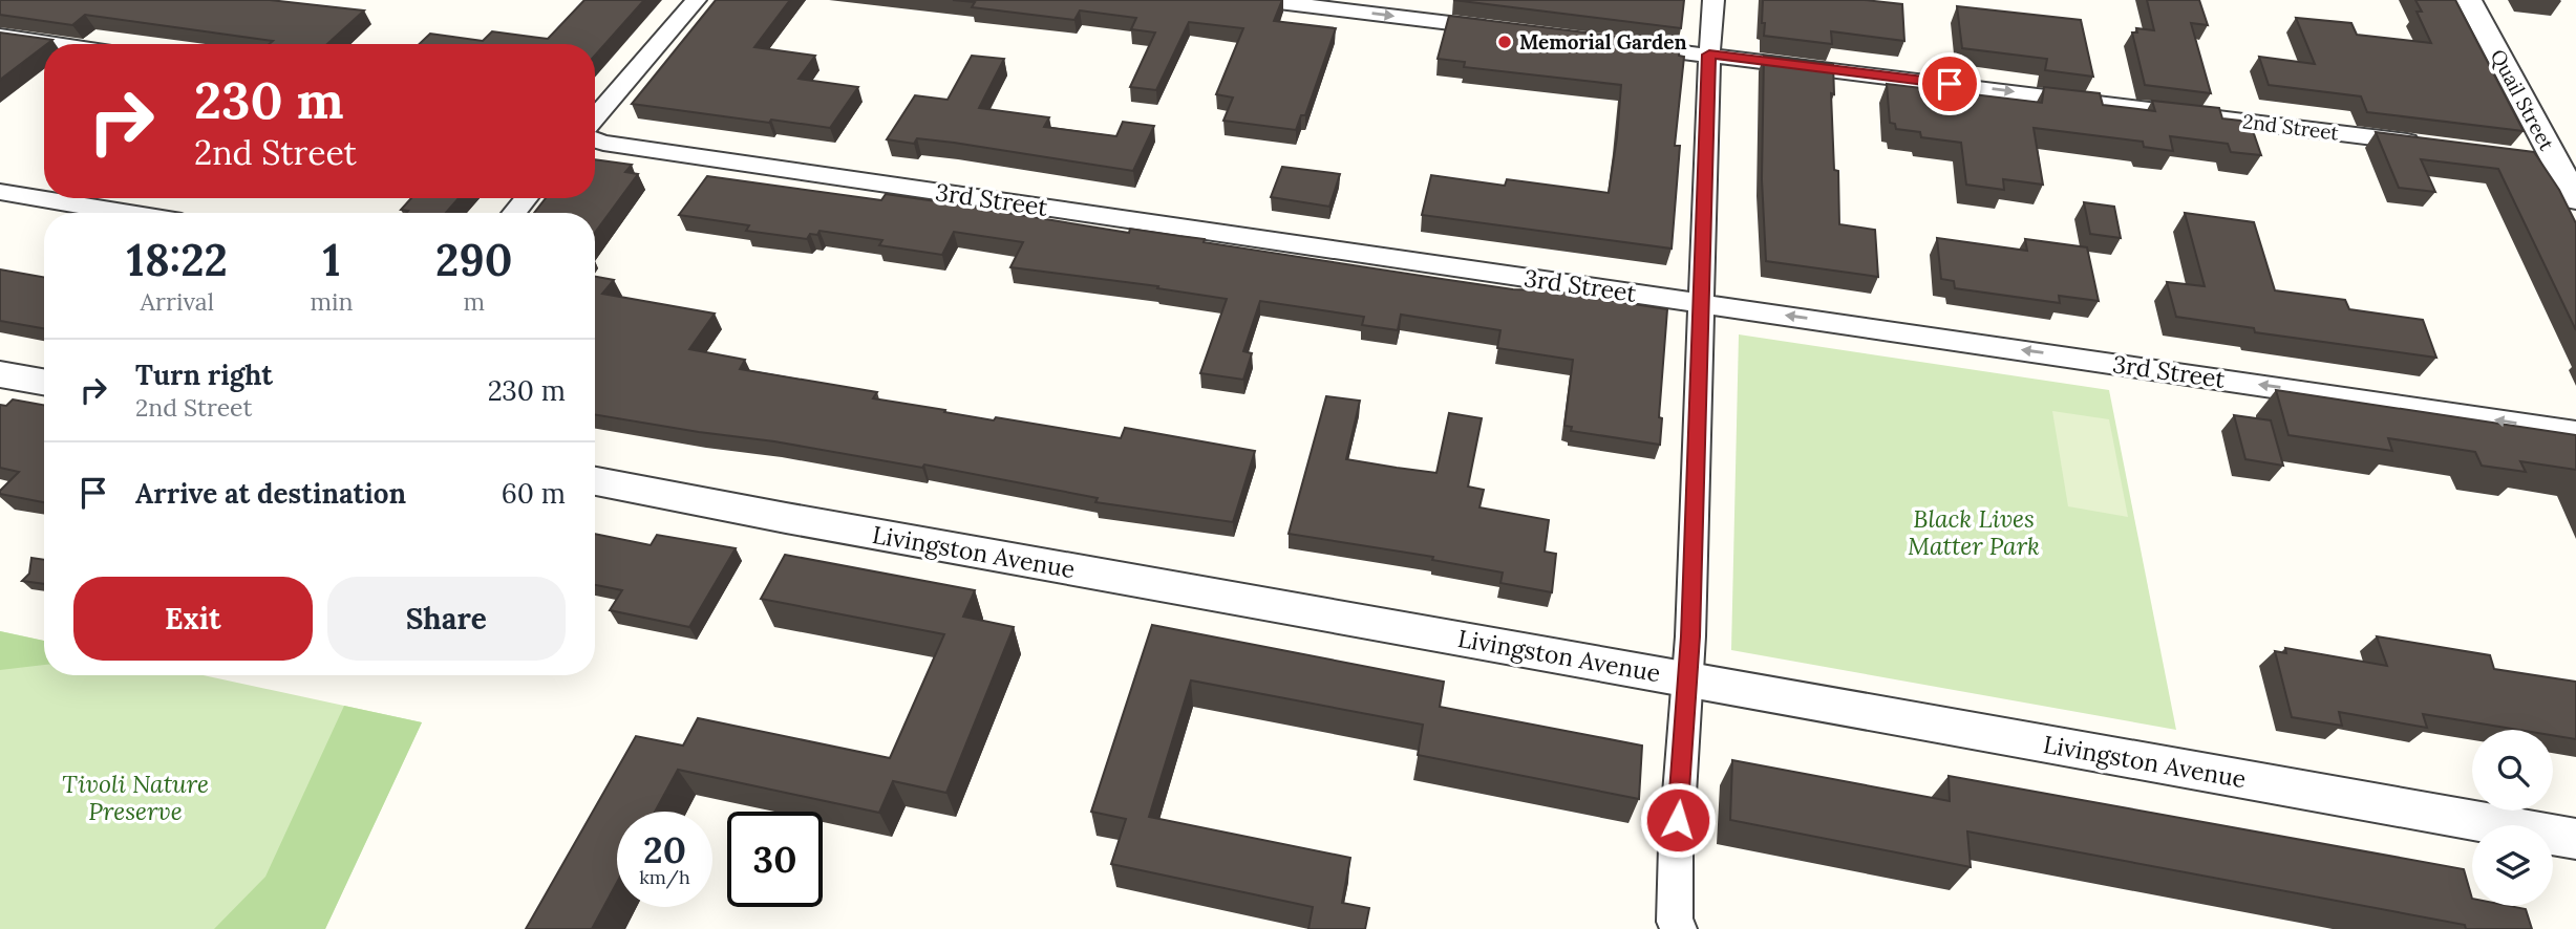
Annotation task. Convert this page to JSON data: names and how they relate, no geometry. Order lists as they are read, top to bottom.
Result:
{
  "streets": {
    "street": [
      "Quail Street",
      "2nd Street",
      "3rd Street",
      "Livingston Avenue"
    ]
  },
  "one_way": ["2nd Street", "3rd Street"],
  "parks": ["Black Lives Matter Park", "Tivoli Nature Preserve"],
  "places": ["Memorial Garden"],
  "page": {
    "turn": ["230 m", "2nd Street"],
    "eta": [
      "18:22",
      "Arrival",
      "1",
      "min",
      "290",
      "m"
    ],
    "list": [
      {
        "name": "Turn right",
        "note": "2nd Street",
        "value": "230 m"
      },
      {
        "name": "Arrive at destination",
        "value": "60 m"
      }
    ],
    "buttons": ["Exit", "Share"],
    "speed": "20 km/h",
    "limit": "30"
  }
}
